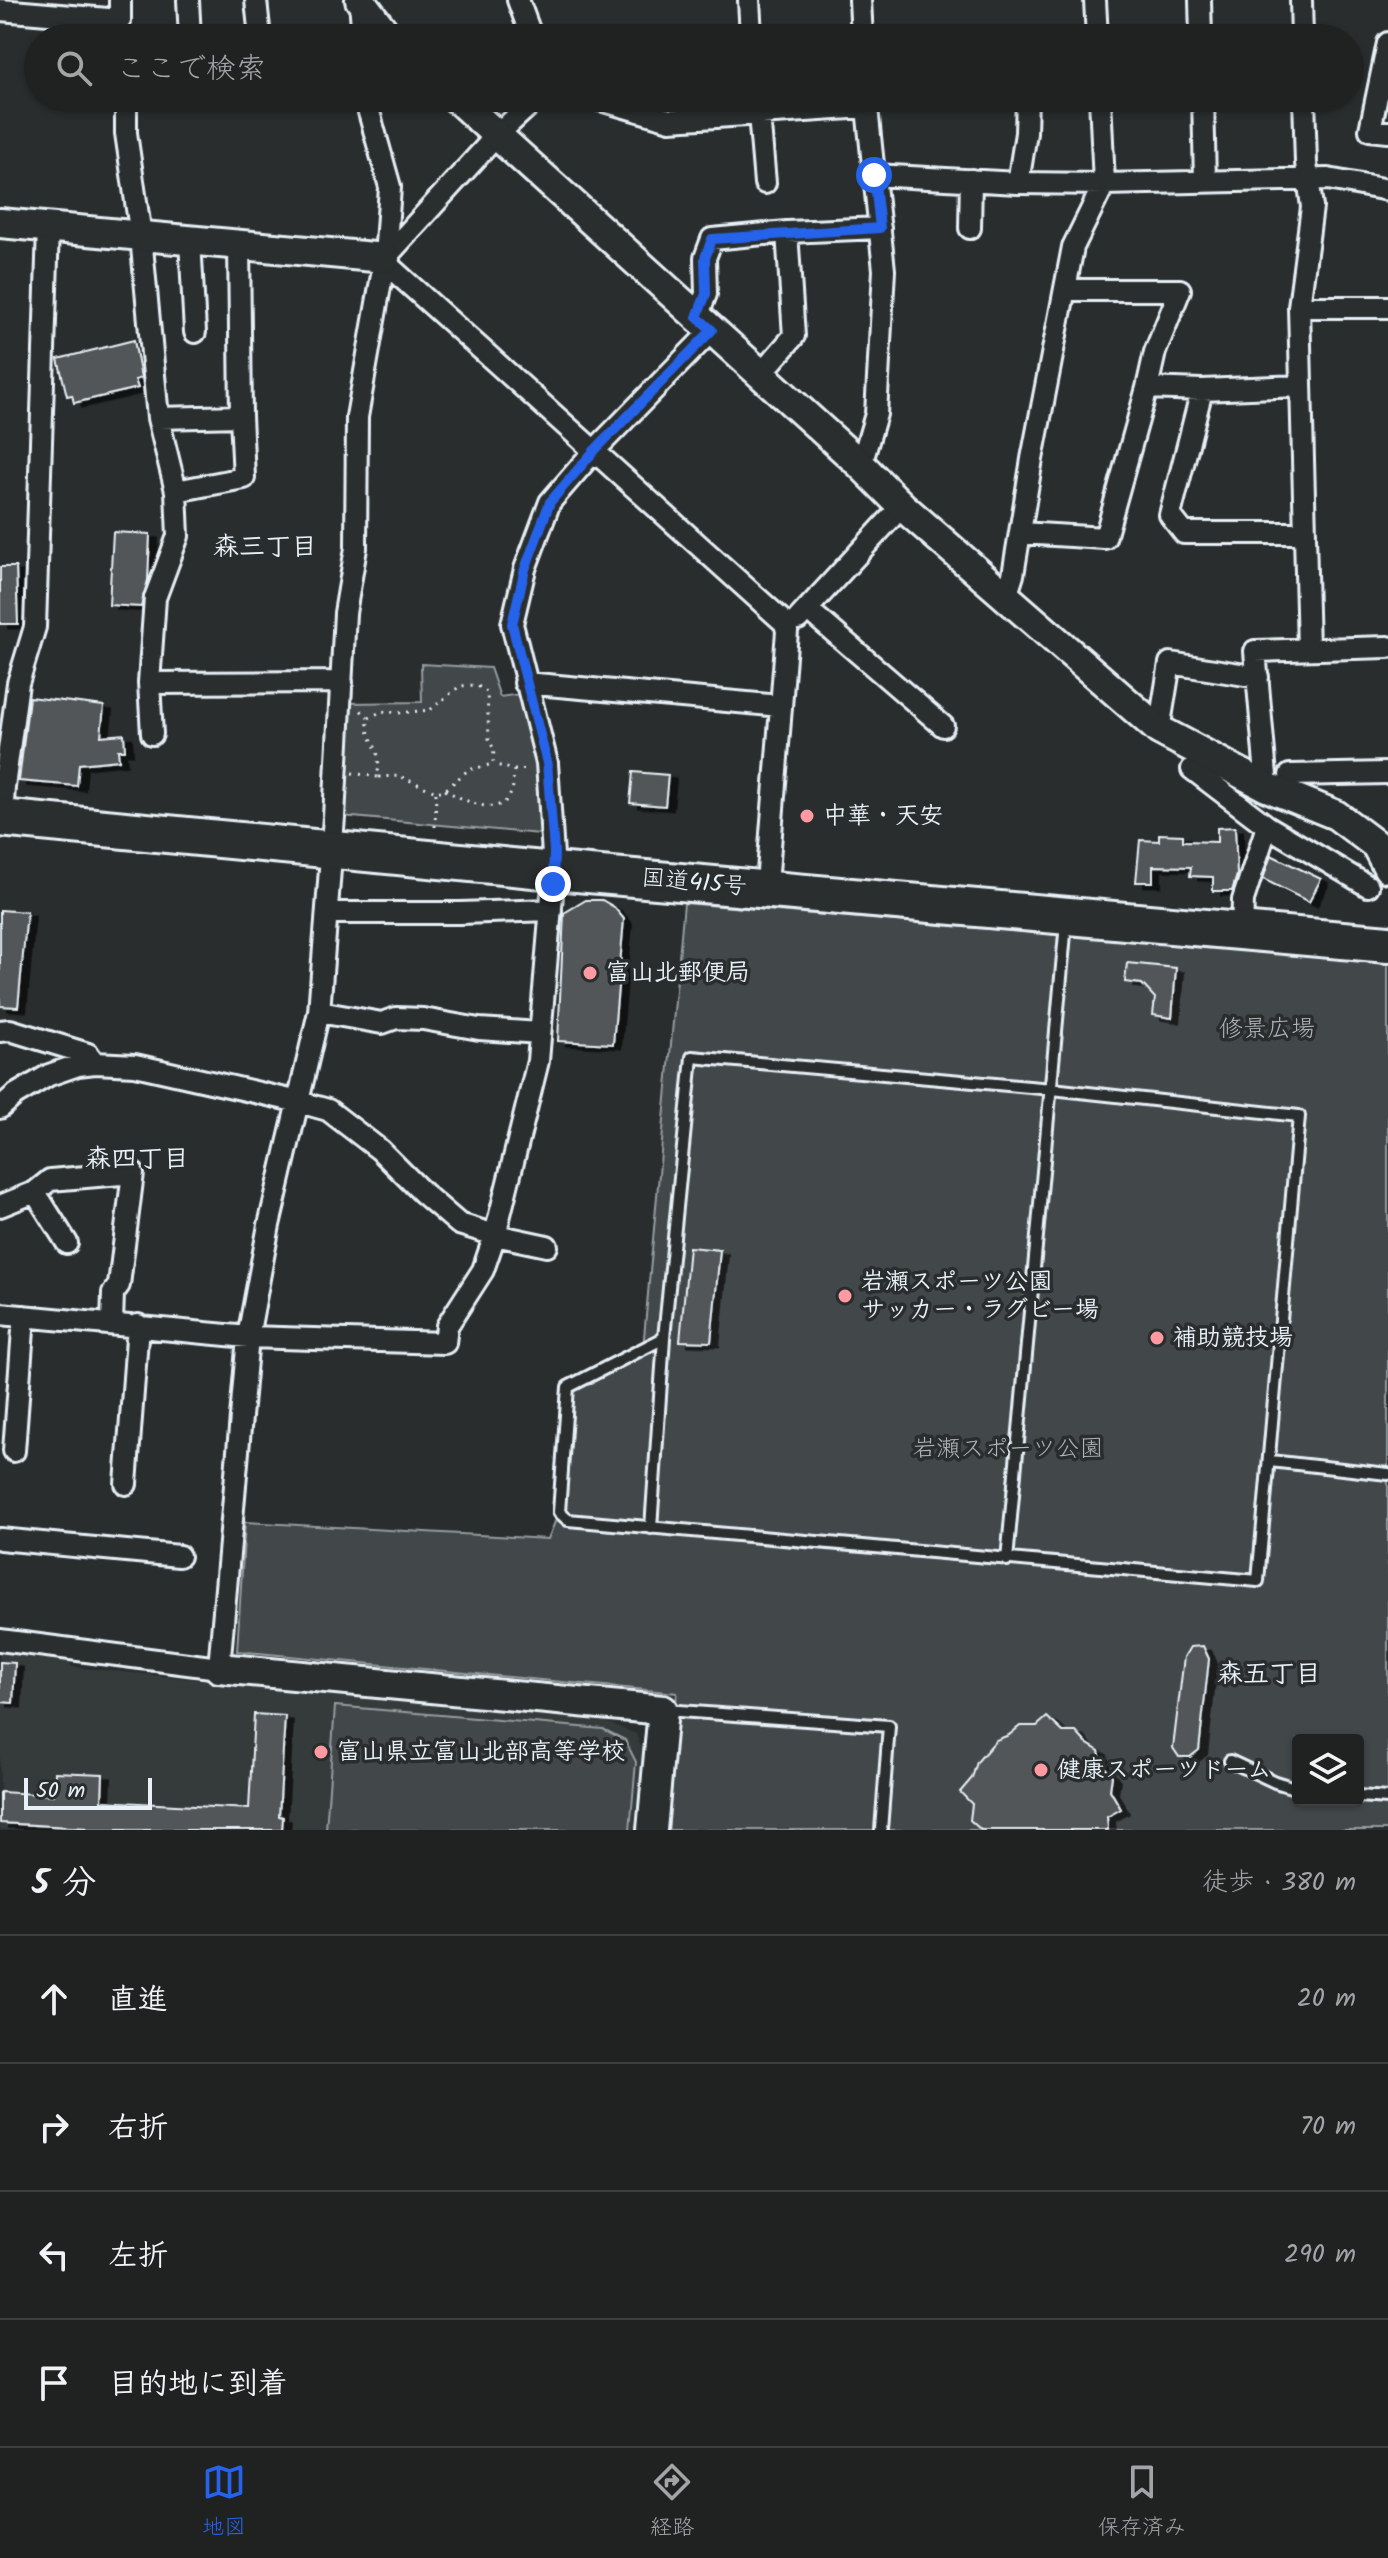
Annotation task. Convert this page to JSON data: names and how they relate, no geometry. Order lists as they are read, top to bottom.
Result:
{
  "streets": {
    "highway": ["国道415号"]
  },
  "districts": ["森三丁目", "森四丁目", "森五丁目"],
  "parks": ["修景広場", "岩瀬スポーツ公園"],
  "places": [
    "中華・天安",
    "富山北郵便局",
    "岩瀬スポーツ公園 サッカー・ラグビー場",
    "補助競技場",
    "富山県立富山北部高等学校",
    "健康スポーツドーム"
  ],
  "scale_bar": "50 m",
  "page": {
    "search": "ここで検索",
    "scale": "50 m",
    "heading": ["5 分", "徒歩 · 380 m"],
    "list": [
      ["直進", "20 m"],
      ["右折", "70 m"],
      ["左折", "290 m"],
      "目的地に到着"
    ],
    "nav": ["地図", "経路", "保存済み"]
  }
}
